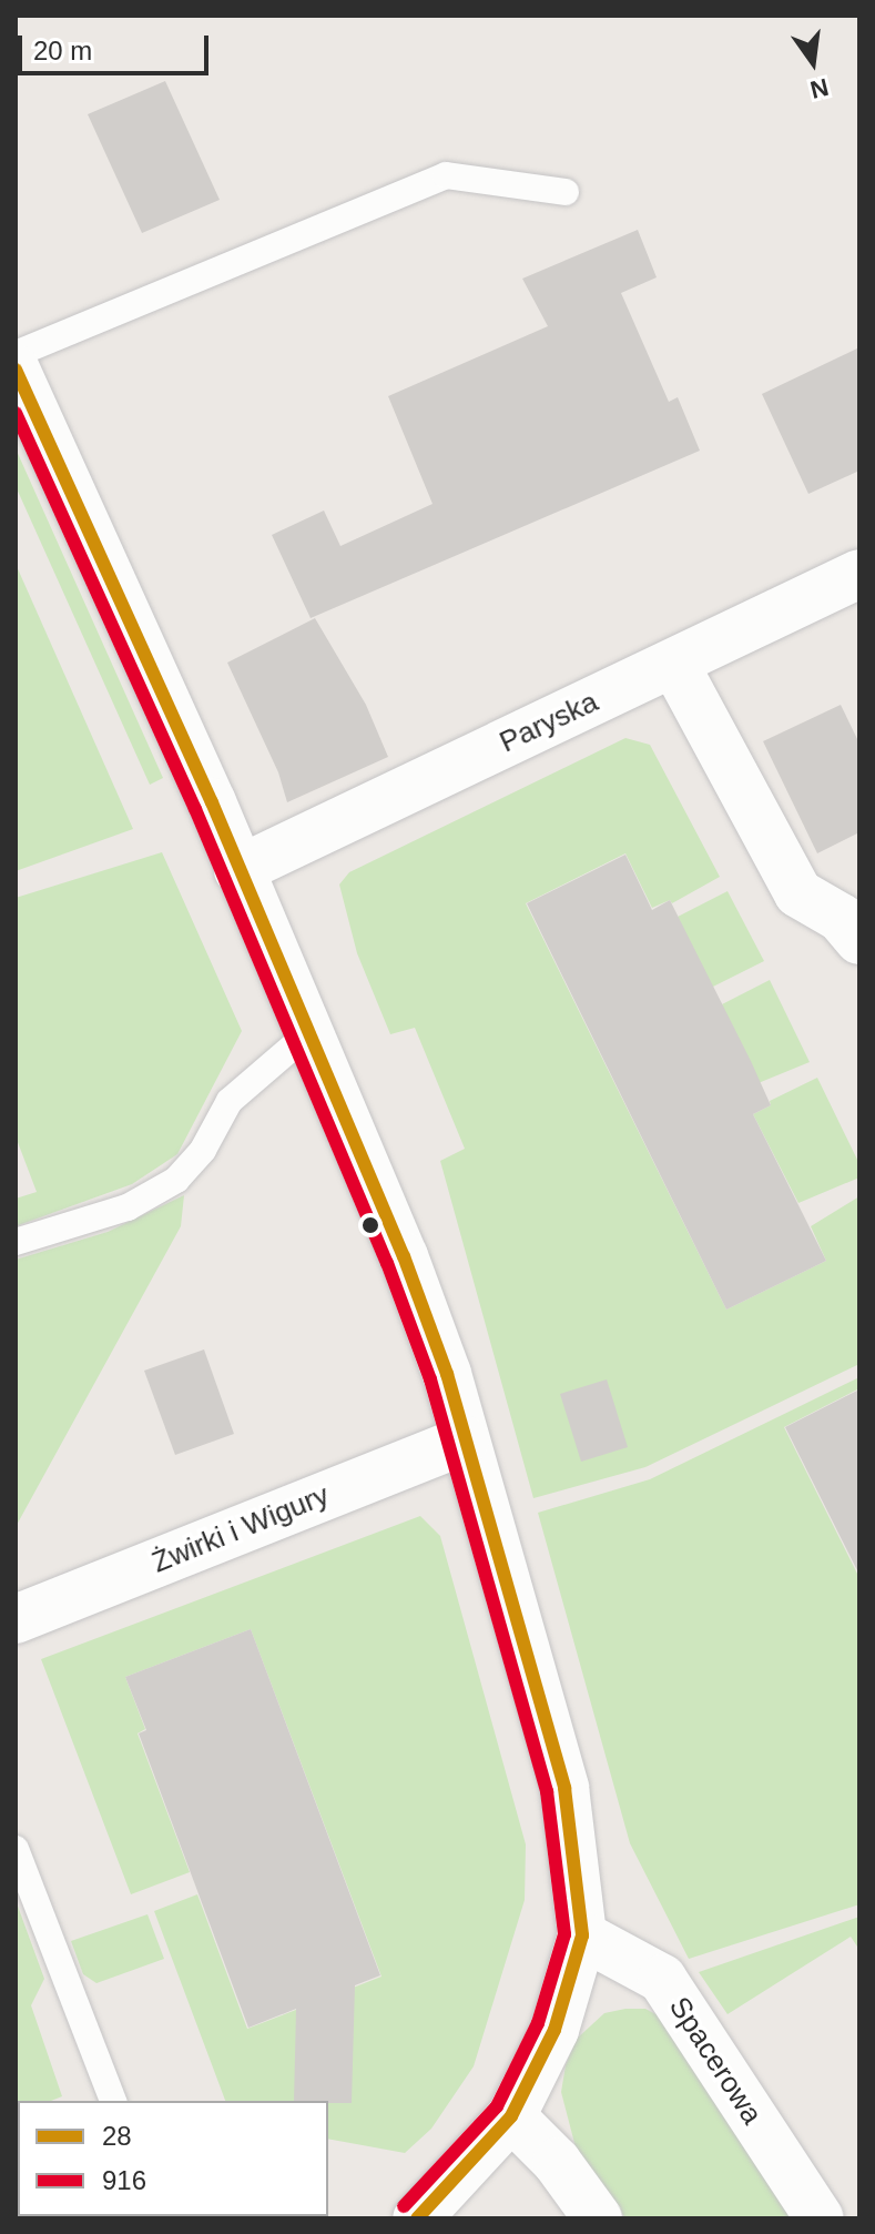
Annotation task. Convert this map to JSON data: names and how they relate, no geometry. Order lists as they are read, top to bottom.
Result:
{
  "streets": {
    "street": ["Paryska", "Żwirki i Wigury", "Spacerowa"]
  },
  "lines": ["transit line 28", "transit line 916"],
  "legend": ["28", "916"],
  "scale_bar": "20 m",
  "north": "bottom"
}
